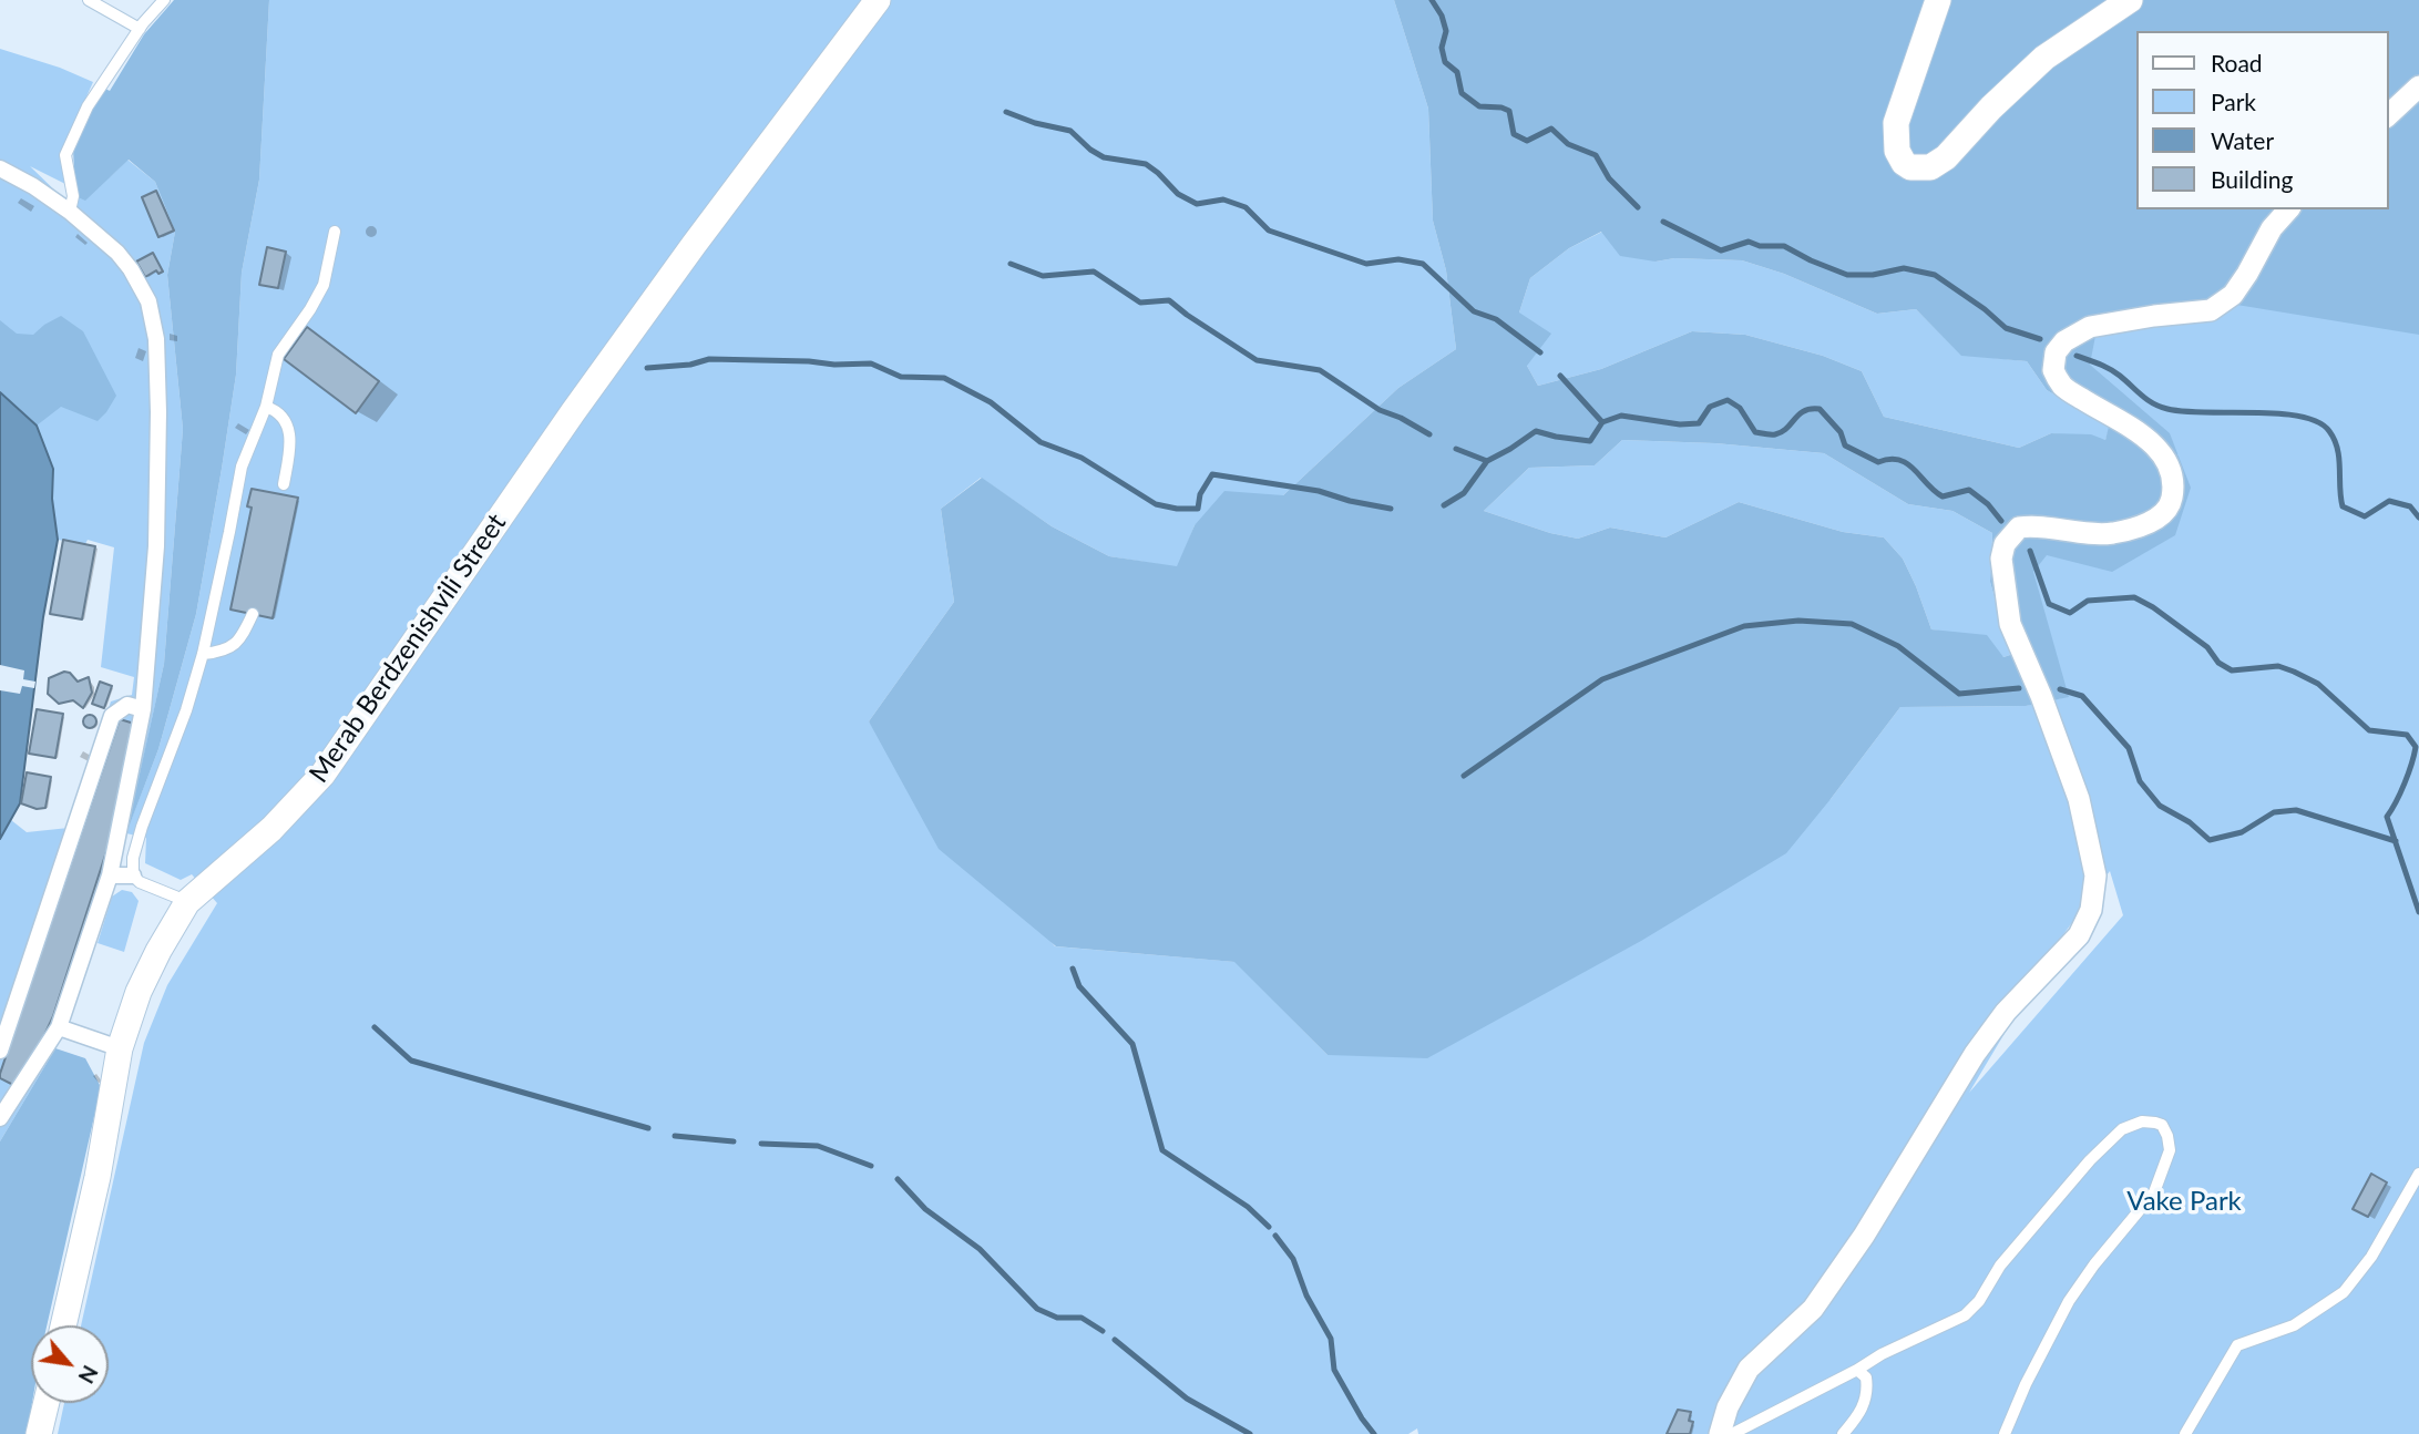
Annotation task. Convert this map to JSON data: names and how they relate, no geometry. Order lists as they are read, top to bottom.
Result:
{
  "streets": {
    "street": ["Merab Berdzenishvili Street"]
  },
  "parks": ["Vake Park"],
  "legend": [
    "Road",
    "Park",
    "Water",
    "Building"
  ],
  "north": "bottom right"
}
